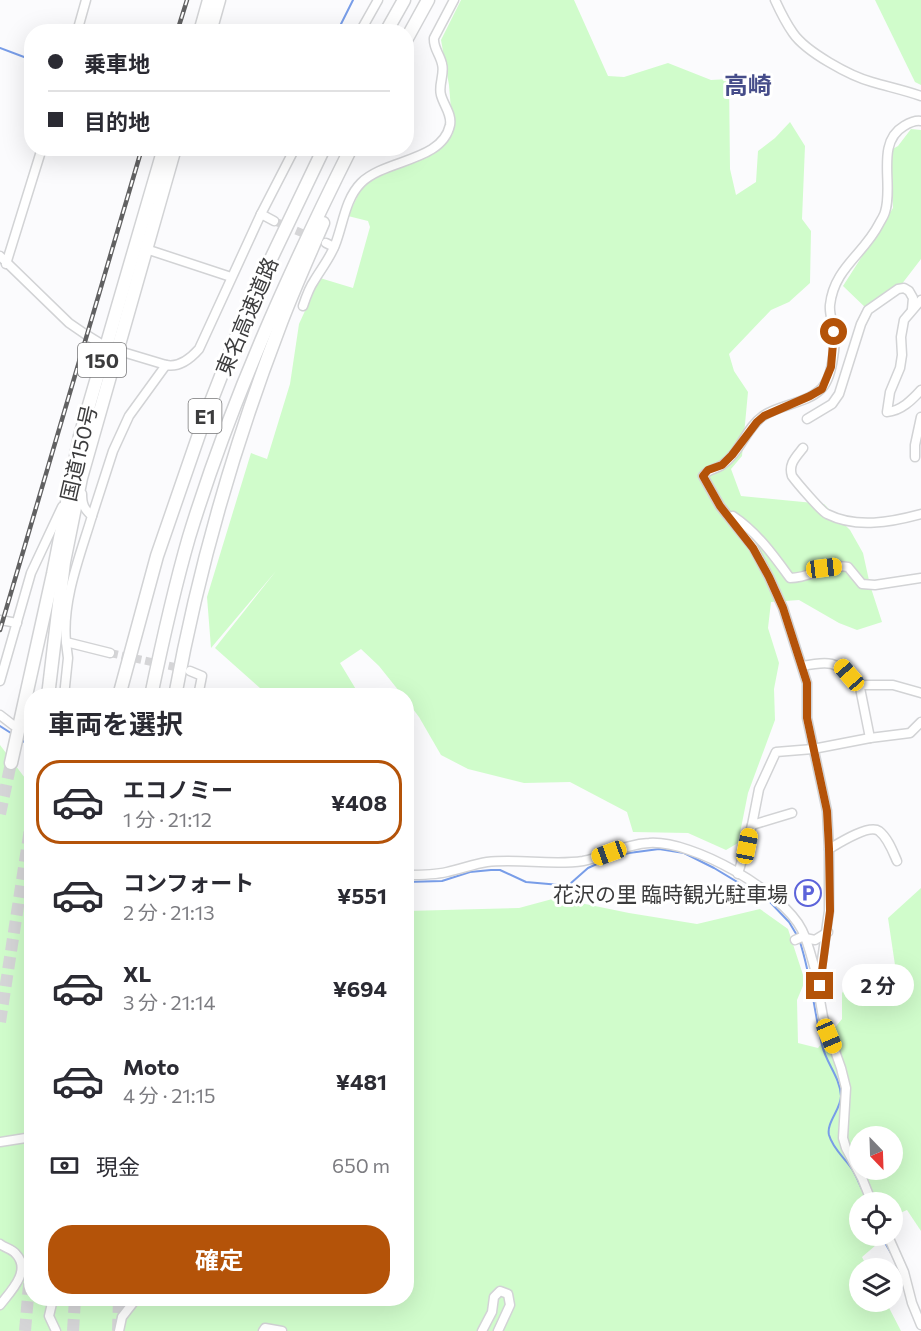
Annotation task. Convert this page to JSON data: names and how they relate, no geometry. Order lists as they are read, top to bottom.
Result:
{
  "streets": {
    "highway": [
      "東名高速道路",
      "150",
      "E1",
      "国道150号"
    ]
  },
  "districts": ["高崎"],
  "places": {
    "parking": ["花沢の里 臨時観光駐車場"]
  },
  "north": "bottom right",
  "page": {
    "banner": ["乗車地", "目的地"],
    "heading": "車両を選択",
    "list": [
      {
        "name": "エコノミー",
        "note": "1 分 · 21:12",
        "value": "¥408"
      },
      {
        "name": "コンフォート",
        "note": "2 分 · 21:13",
        "value": "¥551"
      },
      {
        "name": "XL",
        "note": "3 分 · 21:14",
        "value": "¥694"
      },
      {
        "name": "Moto",
        "note": "4 分 · 21:15",
        "value": "¥481"
      }
    ],
    "bubble": "2 分",
    "pay": ["現金", "650 m"],
    "buttons": "確定"
  }
}
